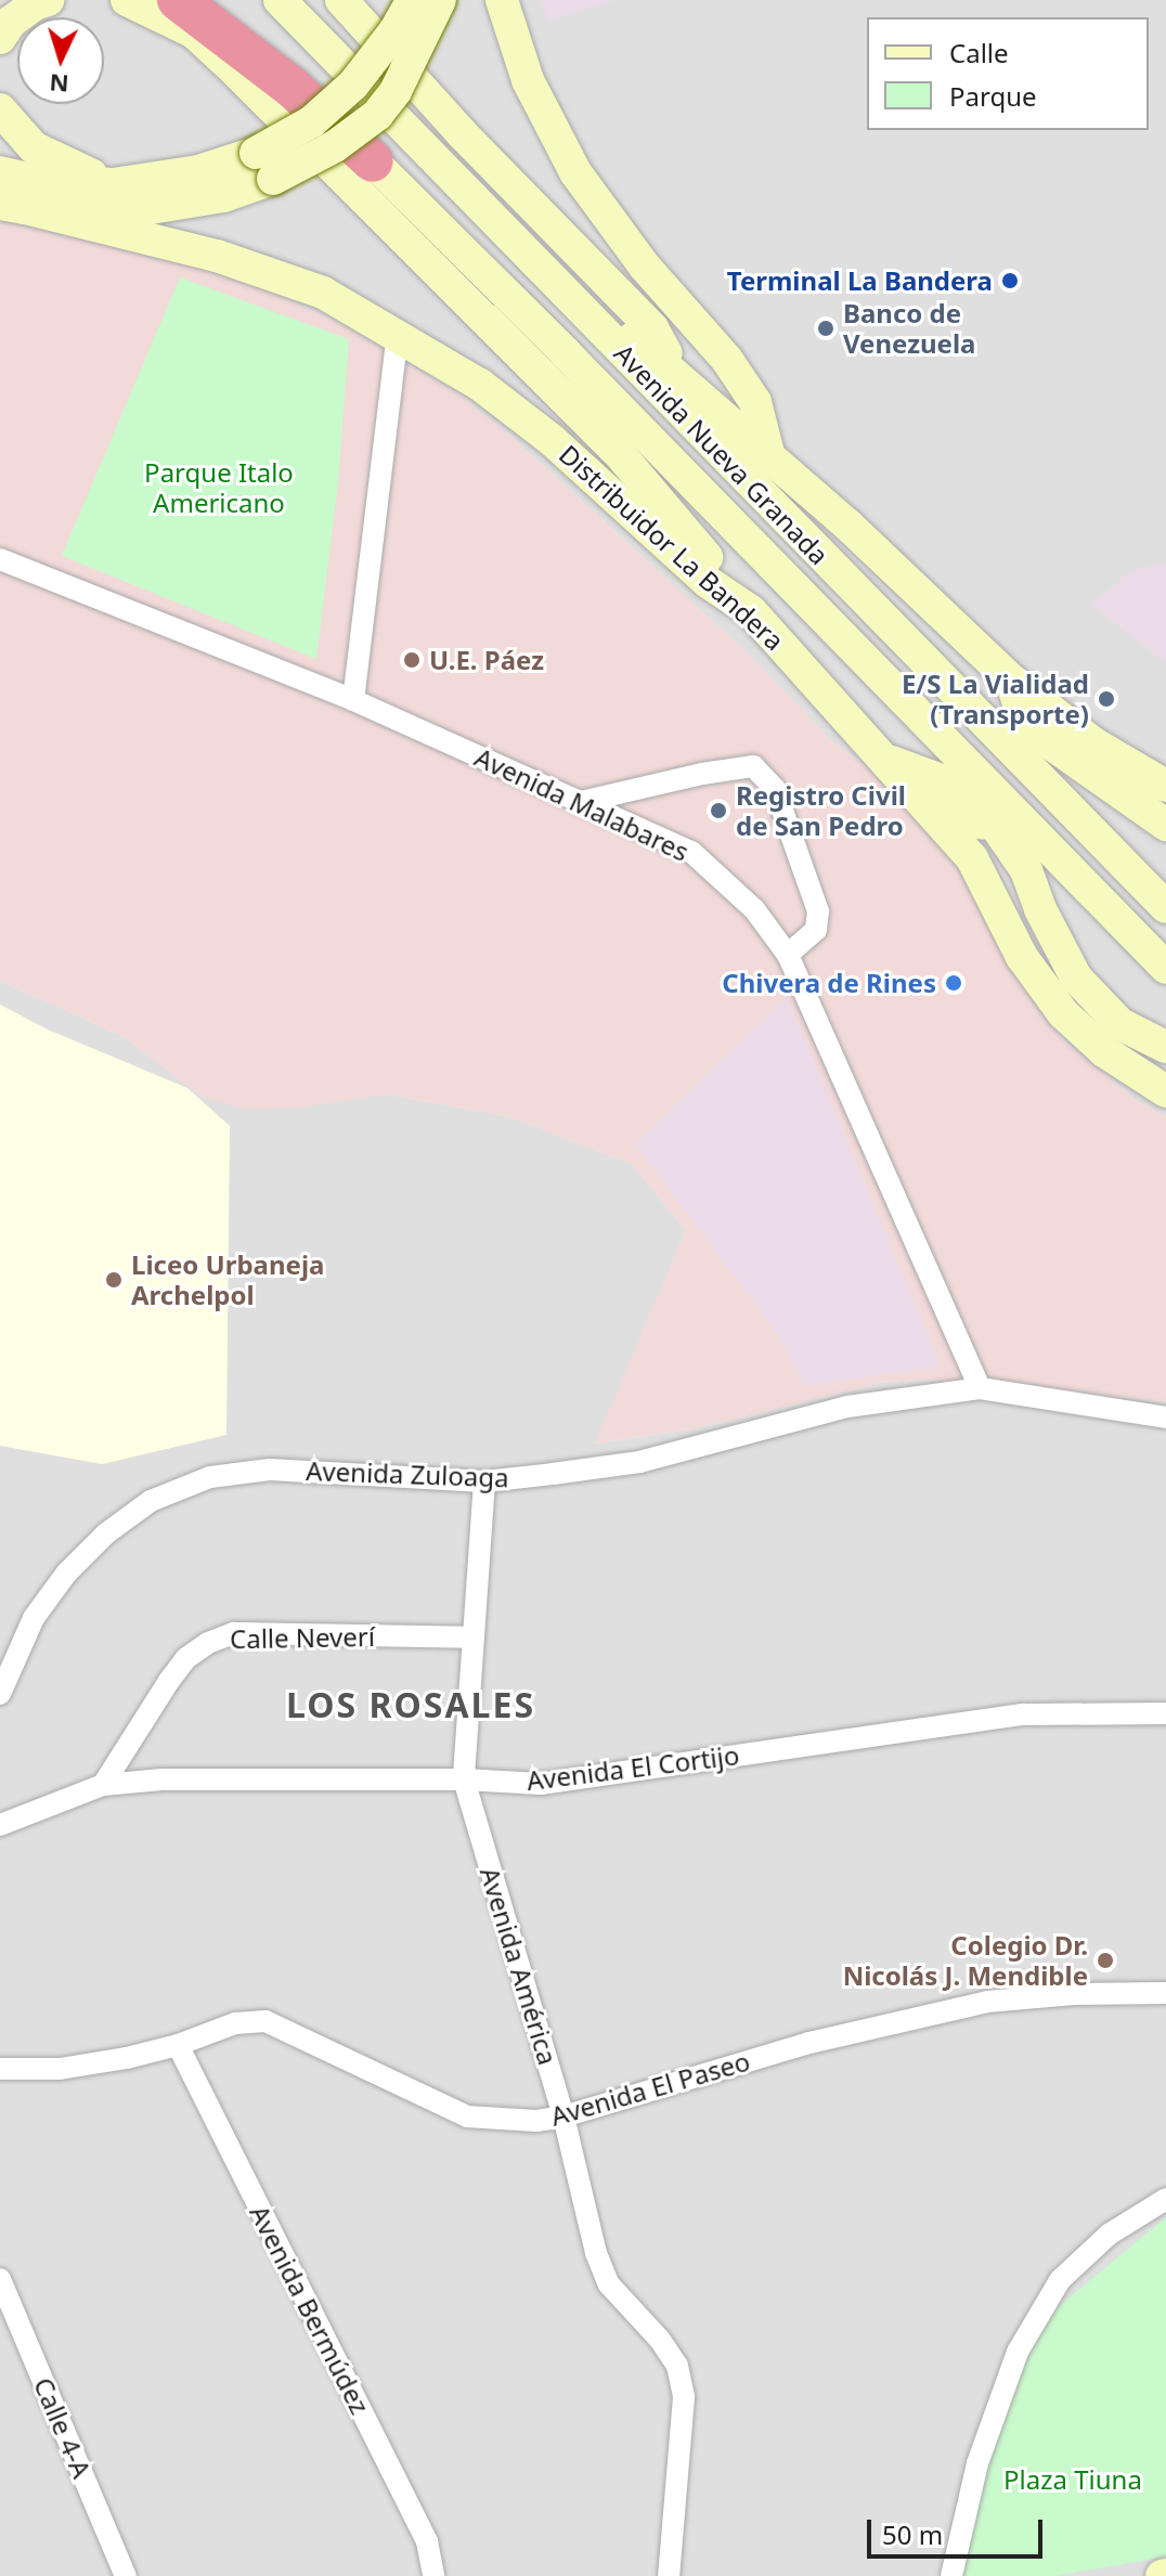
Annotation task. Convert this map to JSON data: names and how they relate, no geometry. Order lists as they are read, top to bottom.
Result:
{
  "streets": {
    "main road": ["Avenida Nueva Granada", "Distribuidor La Bandera"],
    "street": [
      "Avenida Malabares",
      "Avenida Zuloaga",
      "Calle Neverí",
      "Avenida El Cortijo",
      "Avenida América",
      "Avenida El Paseo",
      "Avenida Bermúdez",
      "Calle 4-A"
    ]
  },
  "crossings": [
    ["Avenida Malabares", "Avenida Zuloaga"],
    ["Avenida Zuloaga", "Avenida América"],
    ["Calle Neverí", "Avenida El Cortijo"],
    ["Calle Neverí", "Avenida América"],
    ["Avenida El Cortijo", "Avenida América"],
    ["Avenida América", "Avenida El Paseo"],
    ["Avenida El Paseo", "Avenida Bermúdez"]
  ],
  "districts": ["LOS ROSALES"],
  "parks": ["Parque Italo Americano", "Plaza Tiuna"],
  "places": [
    "Terminal La Bandera",
    "Banco de Venezuela",
    "U.E. Páez",
    "E/S La Vialidad (Transporte)",
    "Registro Civil de San Pedro",
    "Chivera de Rines",
    "Liceo Urbaneja Archelpol",
    "Colegio Dr. Nicolás J. Mendible"
  ],
  "legend": ["Calle", "Parque"],
  "scale_bar": "50 m",
  "north": "bottom"
}
